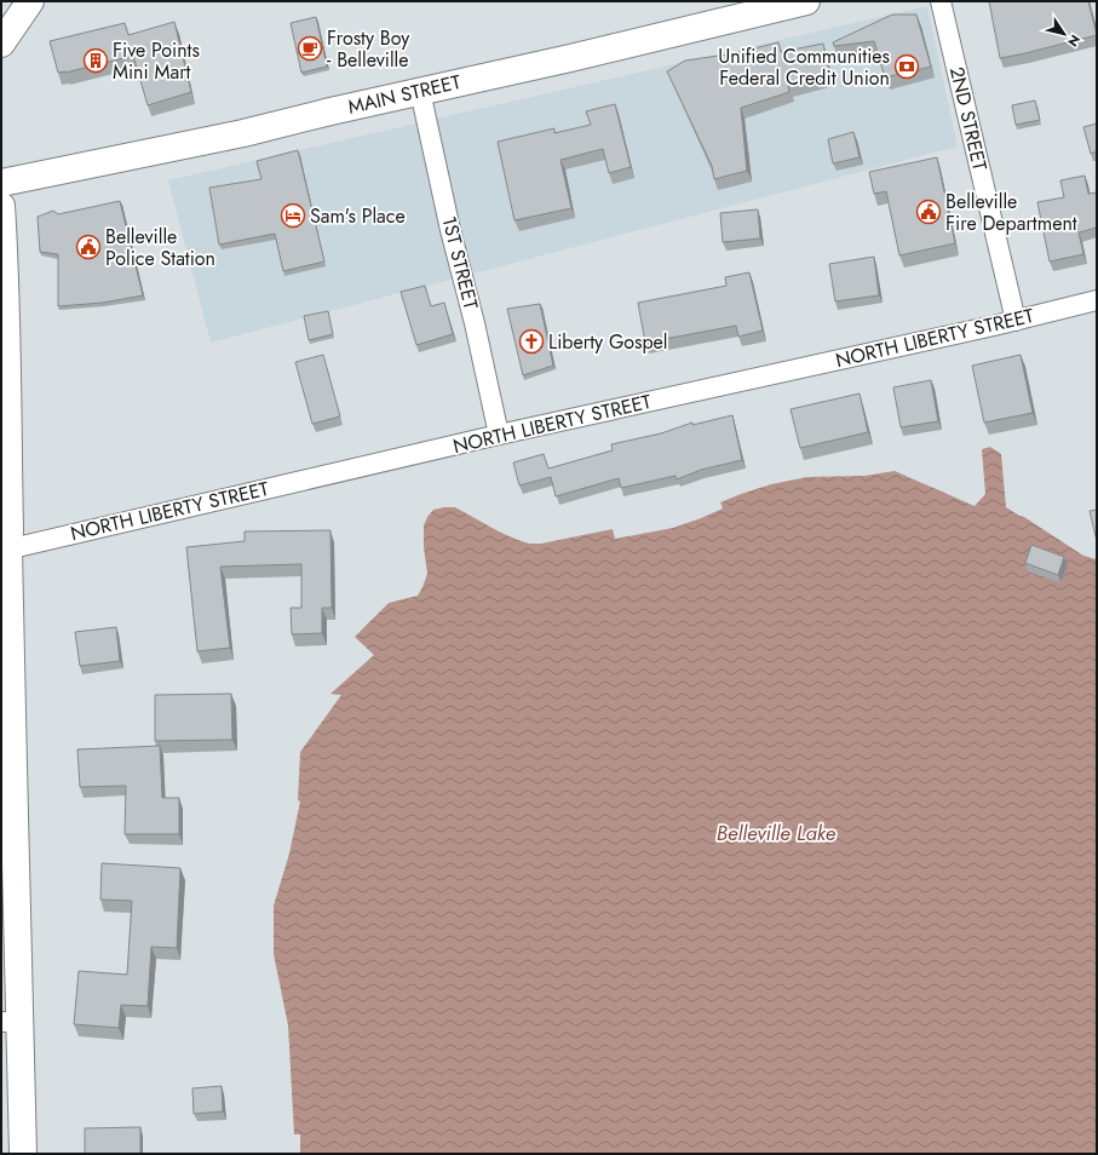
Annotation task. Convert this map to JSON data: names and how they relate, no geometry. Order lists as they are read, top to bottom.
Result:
{
  "streets": {
    "main road": ["MAIN STREET"],
    "street": ["2ND STREET", "1ST STREET", "NORTH LIBERTY STREET"]
  },
  "crossings": [
    ["MAIN STREET", "1ST STREET"],
    ["2ND STREET", "NORTH LIBERTY STREET"],
    ["1ST STREET", "NORTH LIBERTY STREET"]
  ],
  "water": ["Belleville Lake"],
  "places": {
    "cafe": ["Frosty Boy - Belleville"],
    "building": ["Five Points Mini Mart"],
    "bank": ["Unified Communities Federal Credit Union"],
    "public building": ["Belleville Fire Department", "Belleville Police Station"],
    "hotel": ["Sam's Place"],
    "church": ["Liberty Gospel"]
  },
  "north": "bottom right"
}
